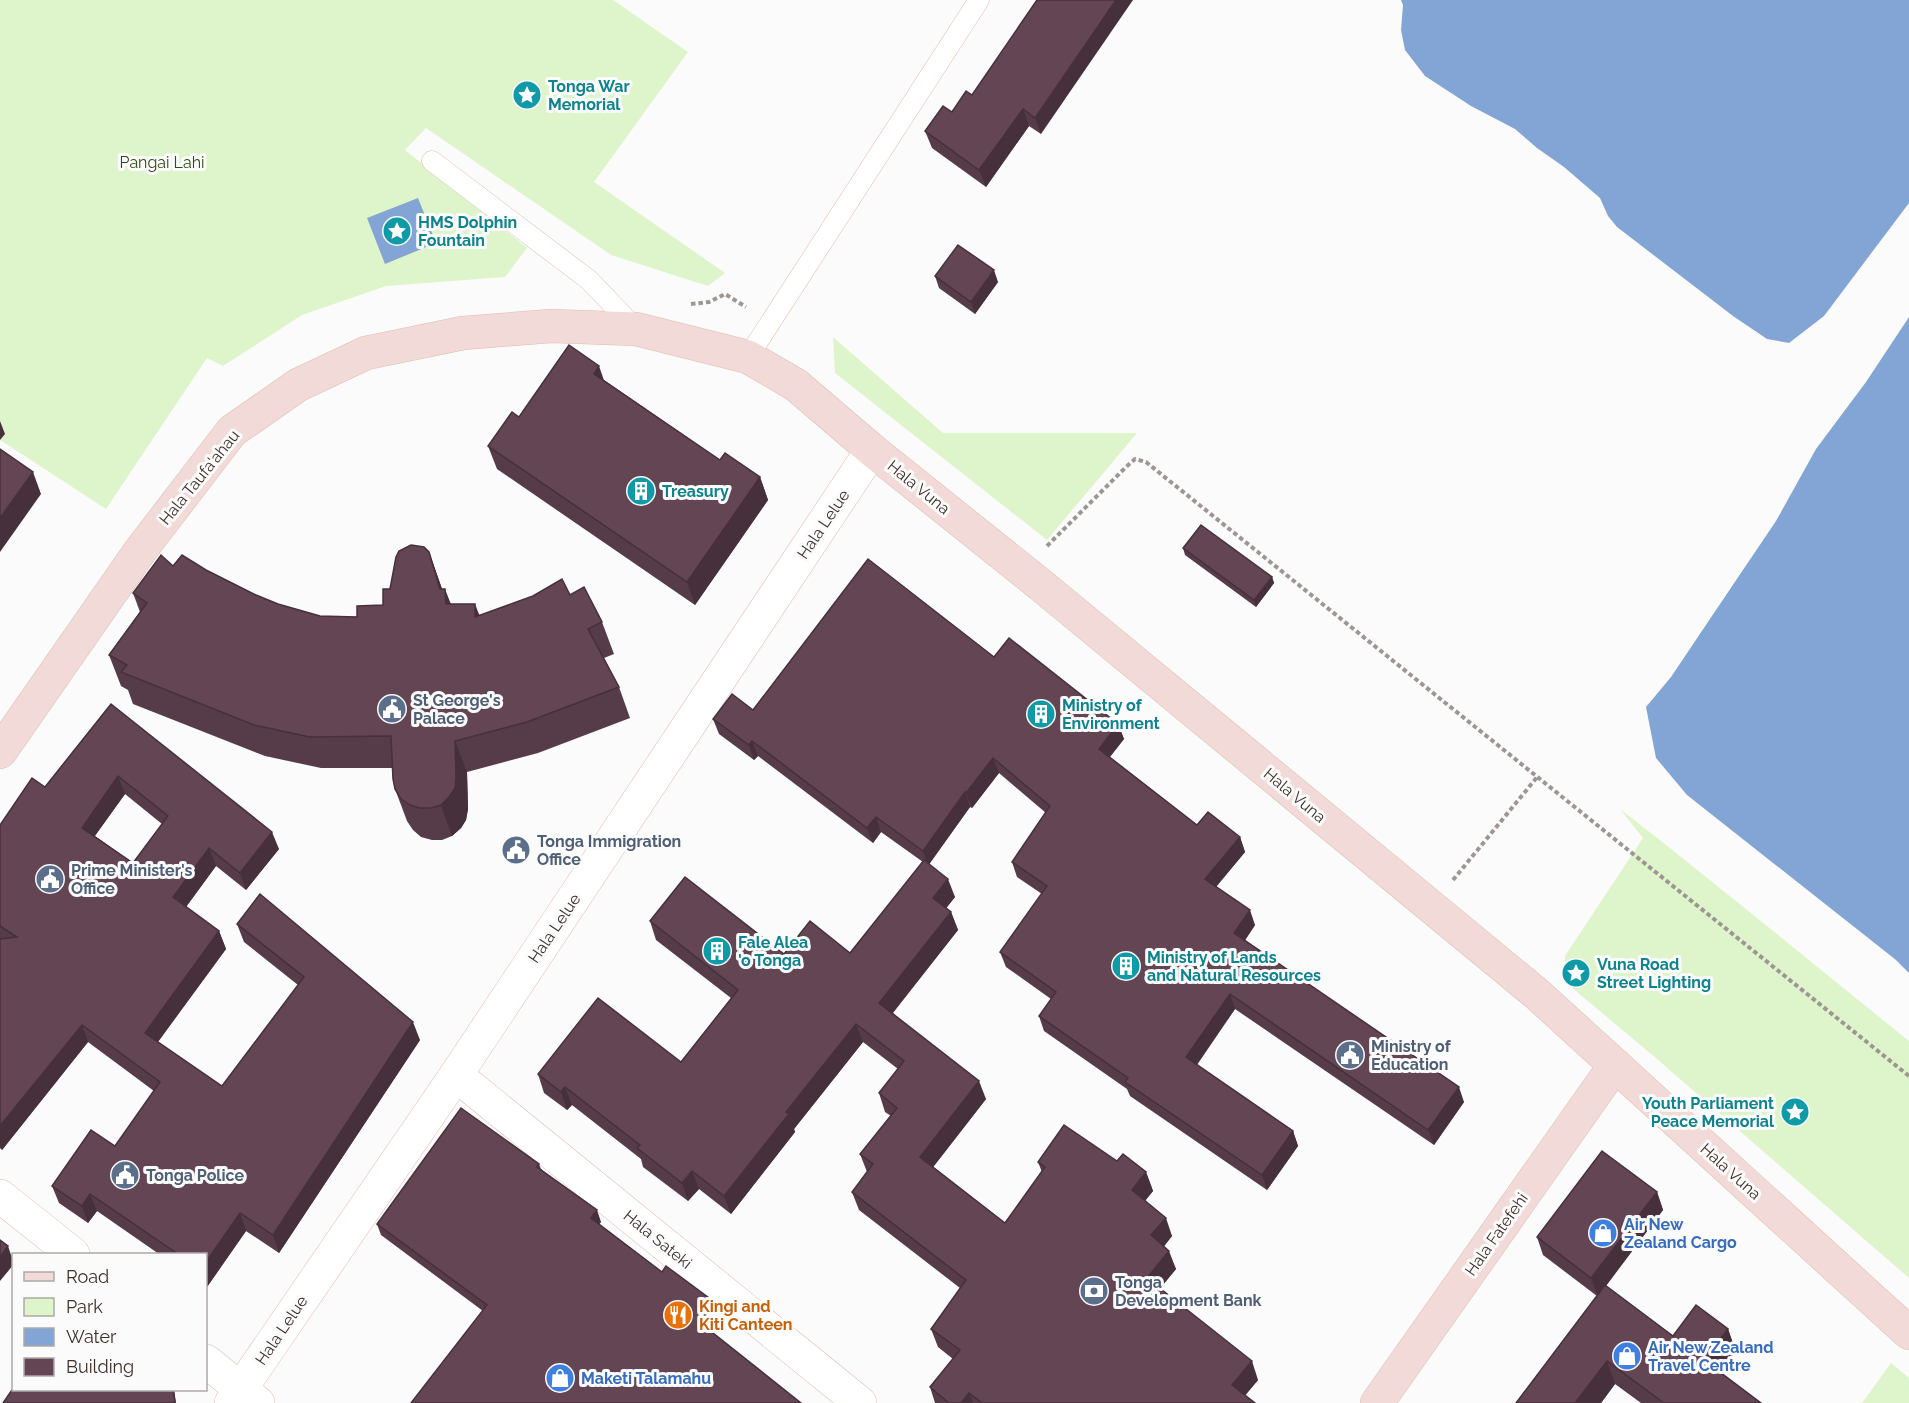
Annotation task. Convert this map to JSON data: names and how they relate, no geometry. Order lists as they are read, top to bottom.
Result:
{
  "streets": {
    "main road": ["Hala Taufa'ahau", "Hala Vuna", "Hala Fatefehi"],
    "street": ["Hala Lelue", "Hala Sateki"]
  },
  "crossings": [
    ["Hala Taufa'ahau", "Hala Vuna"],
    ["Hala Vuna", "Hala Lelue"],
    ["Hala Vuna", "Hala Fatefehi"],
    ["Hala Lelue", "Hala Sateki"]
  ],
  "parks": ["Pangai Lahi"],
  "places": {
    "place": [
      "Tonga War Memorial",
      "HMS Dolphin Fountain",
      "Vuna Road Street Lighting",
      "Youth Parliament Peace Memorial"
    ],
    "building": [
      "Treasury",
      "Ministry of Environment",
      "Fale Alea 'o Tonga",
      "Ministry of Lands and Natural Resources"
    ],
    "public building": [
      "St George's Palace",
      "Tonga Immigration Office",
      "Prime Minister's Office",
      "Ministry of Education",
      "Tonga Police"
    ],
    "shop": ["Air New Zealand Cargo", "Air New Zealand Travel Centre", "Maketi Talamahu"],
    "bank": ["Tonga Development Bank"],
    "restaurant": ["Kingi and Kiti Canteen"]
  },
  "legend": [
    "Road",
    "Park",
    "Water",
    "Building"
  ]
}
